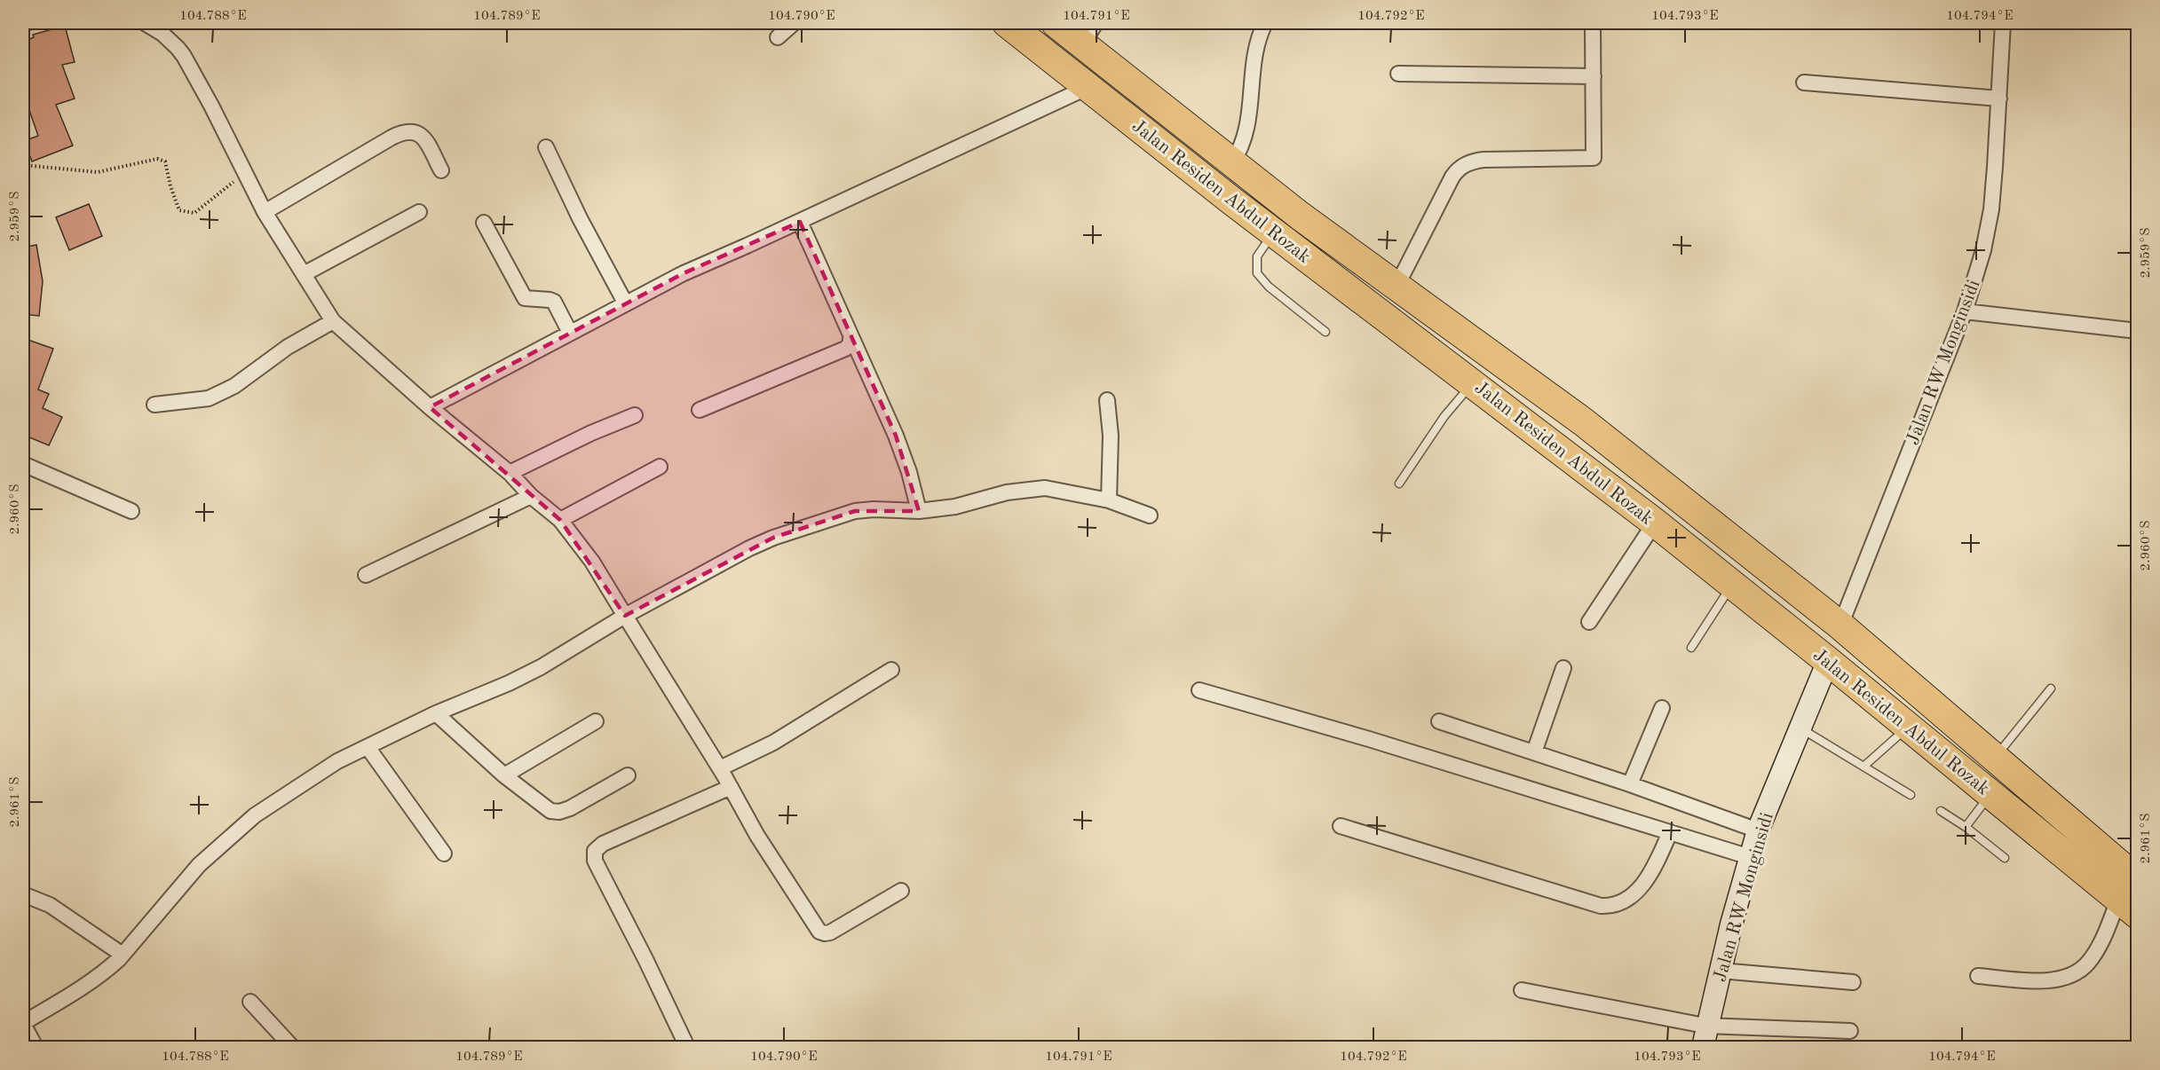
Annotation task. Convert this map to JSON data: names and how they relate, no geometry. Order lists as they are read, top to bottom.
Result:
{
  "streets": {
    "highway": ["Jalan Residen Abdul Rozak"],
    "street": ["Jalan RW Monginsidi"]
  },
  "crossings": [
    ["Jalan Residen Abdul Rozak", "Jalan RW Monginsidi"]
  ],
  "coordinates": [
    "104.788°E",
    "104.789°E",
    "104.790°E",
    "104.791°E",
    "104.792°E",
    "104.793°E",
    "104.794°E",
    "2.959°S",
    "2.960°S",
    "2.961°S"
  ]
}
